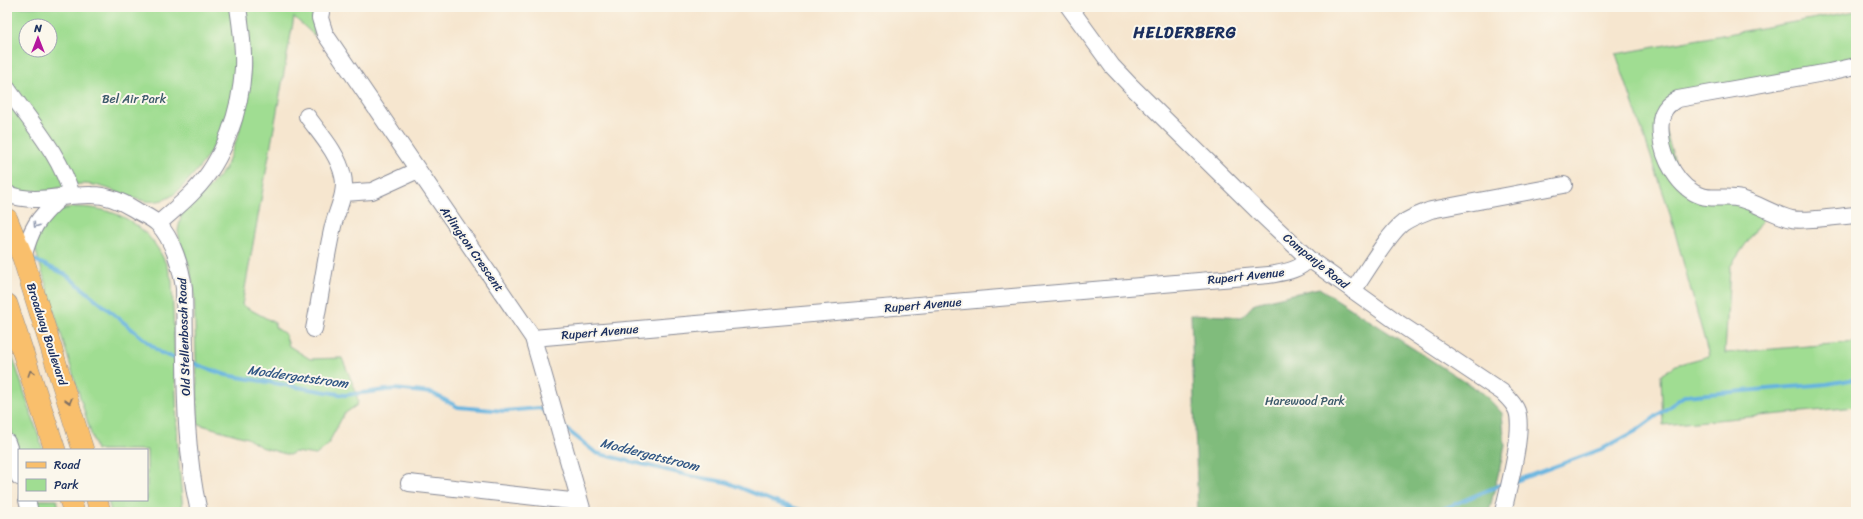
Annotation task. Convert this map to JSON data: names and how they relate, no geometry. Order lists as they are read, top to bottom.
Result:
{
  "streets": {
    "main road": ["Broadway Boulevard"],
    "street": [
      "Arlington Crescent",
      "Companje Road",
      "Rupert Avenue",
      "Old Stellenbosch Road"
    ]
  },
  "crossings": [
    ["Arlington Crescent", "Rupert Avenue"],
    ["Companje Road", "Rupert Avenue"]
  ],
  "districts": ["HELDERBERG"],
  "water": ["Moddergatstroom"],
  "parks": ["Bel Air Park", "Harewood Park"],
  "legend": ["Road", "Park"],
  "north": "top"
}
